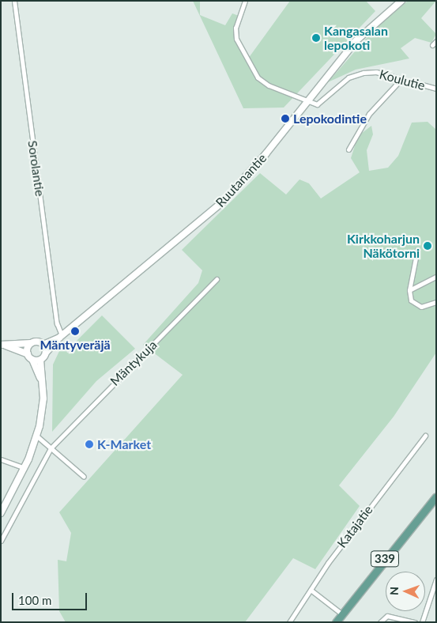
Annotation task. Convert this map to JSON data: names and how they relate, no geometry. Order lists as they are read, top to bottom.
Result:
{
  "streets": {
    "main road": ["Ruutanantie", "339"],
    "street": [
      "Koulutie",
      "Sorolantie",
      "Mäntykuja",
      "Katajatie"
    ]
  },
  "crossings": [
    ["Koulutie", "Ruutanantie"],
    ["Sorolantie", "Ruutanantie"]
  ],
  "places": [
    "Kangasalan lepokoti",
    "Lepokodintie",
    "Kirkkoharjun Näkötorni",
    "Mäntyveräjä",
    "K-Market"
  ],
  "scale_bar": "100 m",
  "north": "left"
}
